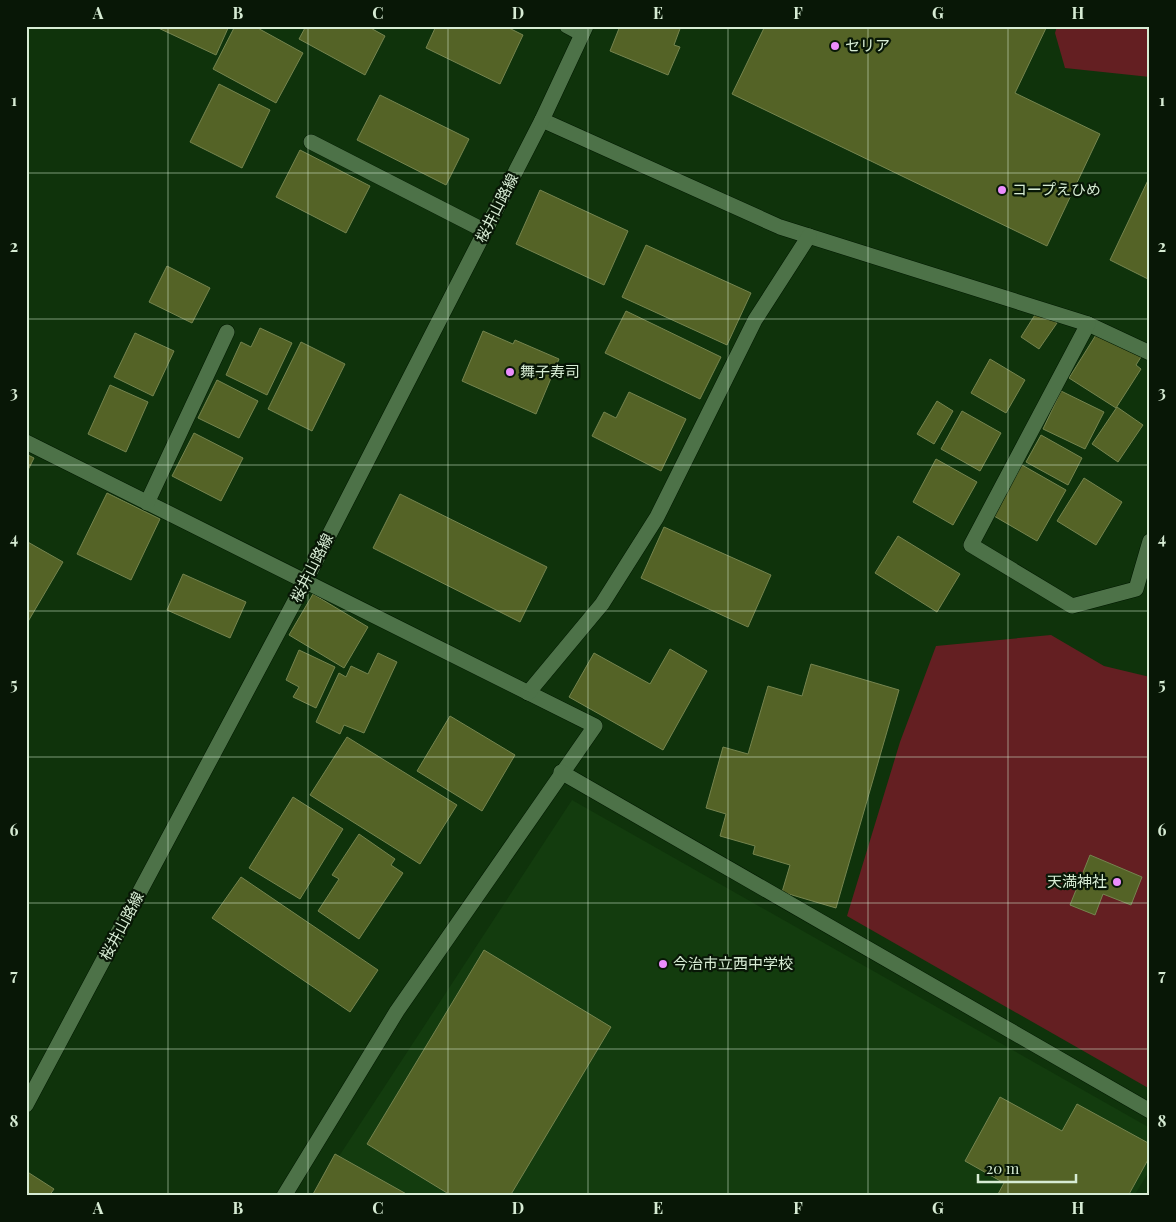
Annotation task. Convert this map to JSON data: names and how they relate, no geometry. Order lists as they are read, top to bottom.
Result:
{
  "streets": {
    "street": ["桜井山路線"]
  },
  "places": [
    "セリア",
    "コープえひめ",
    "舞子寿司",
    "天満神社",
    "今治市立西中学校"
  ],
  "scale_bar": "20 m",
  "grid": {
    "columns": [
      "A",
      "B",
      "C",
      "D",
      "E",
      "F",
      "G",
      "H"
    ],
    "rows": [
      "1",
      "2",
      "3",
      "4",
      "5",
      "6",
      "7",
      "8"
    ]
  }
}
